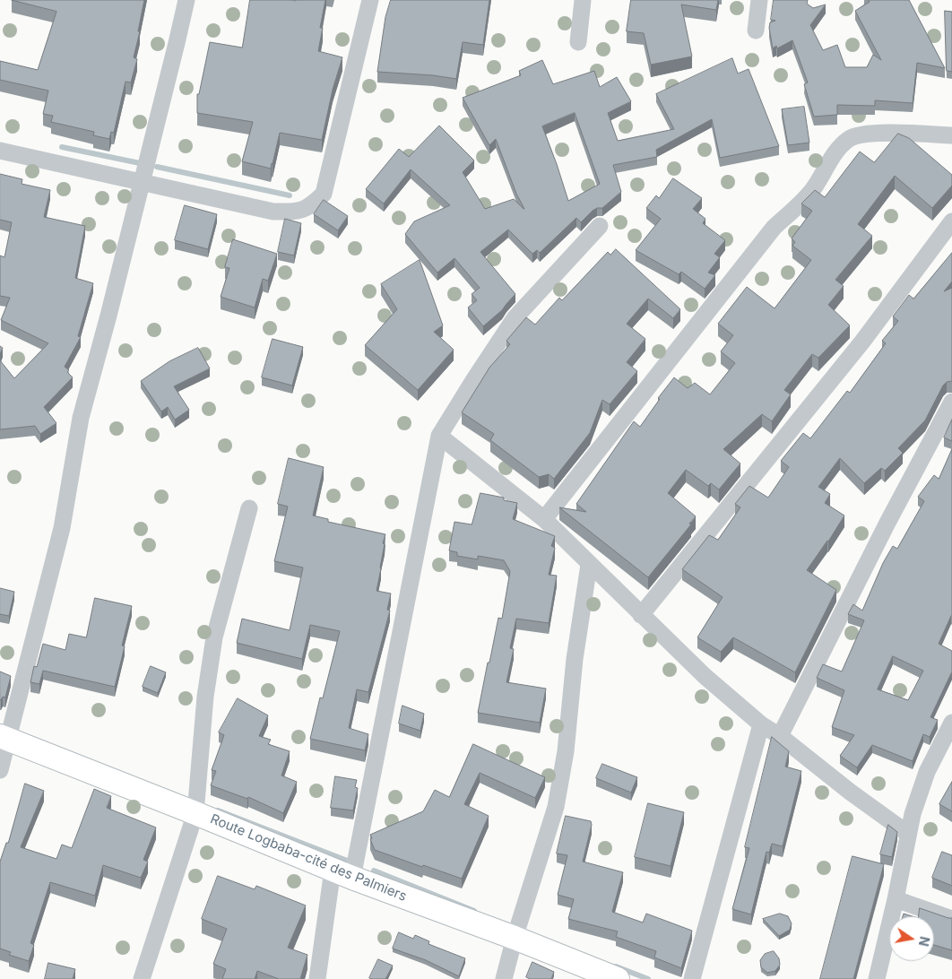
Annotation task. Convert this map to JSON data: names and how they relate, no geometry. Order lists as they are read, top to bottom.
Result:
{
  "streets": {
    "main road": ["Route Logbaba-cité des Palmiers"]
  },
  "north": "right"
}
